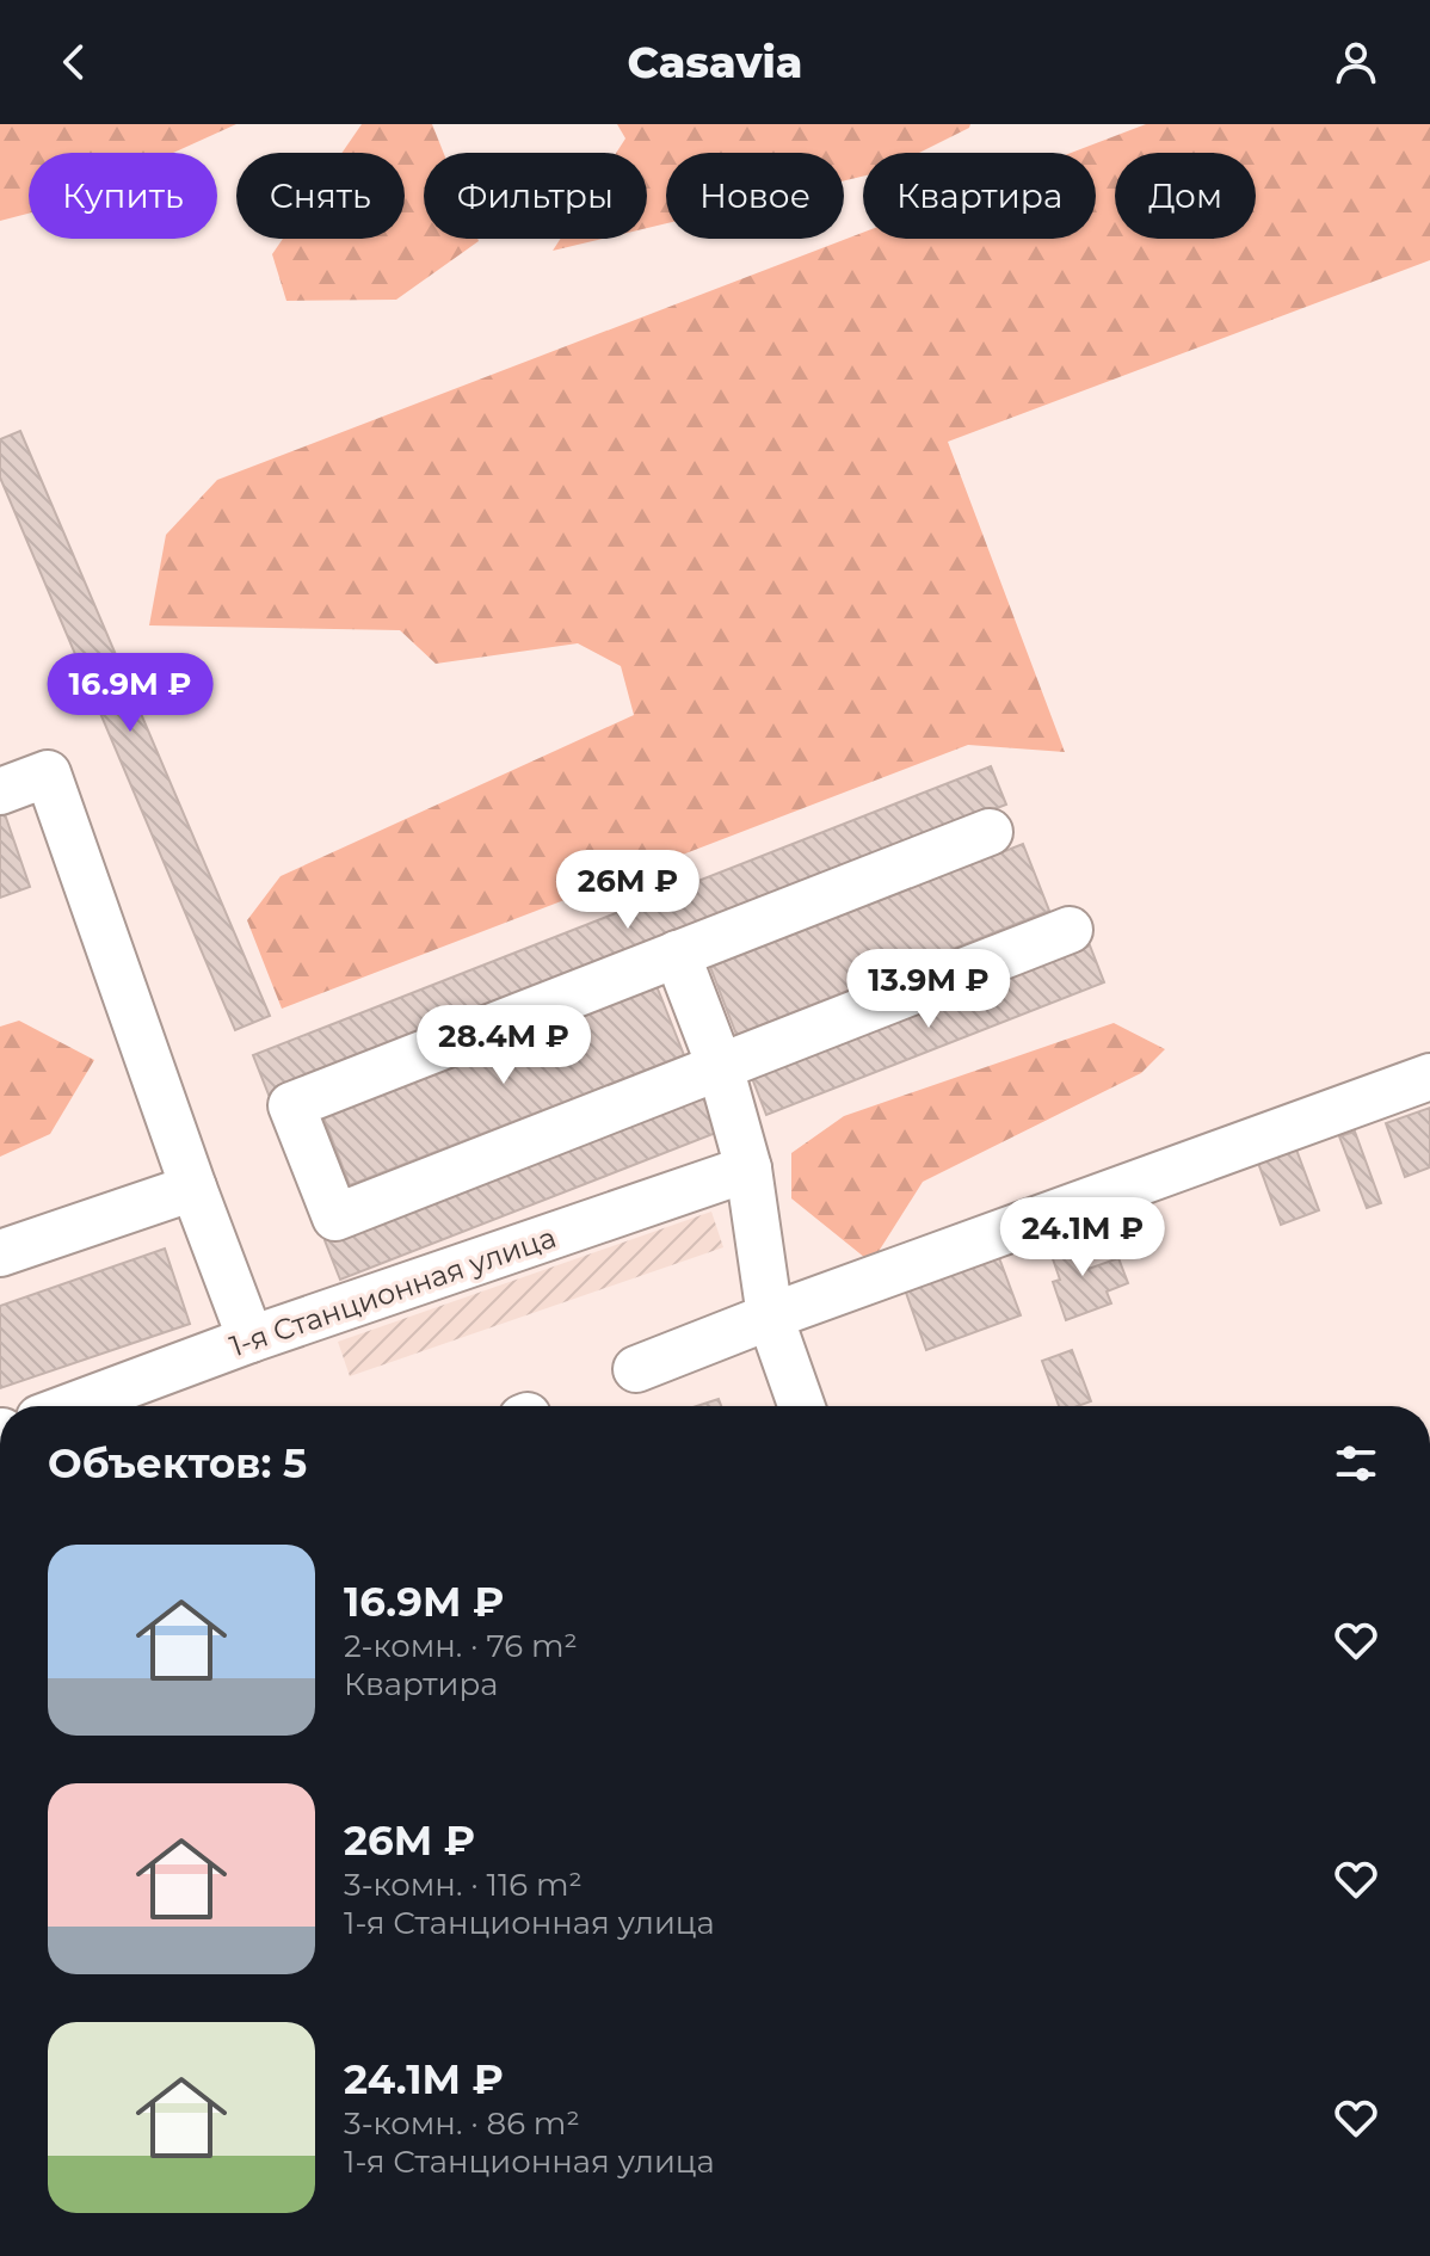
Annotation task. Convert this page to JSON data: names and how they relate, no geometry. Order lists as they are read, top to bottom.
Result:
{
  "streets": {
    "street": ["1-я Станционная улица"]
  },
  "page": {
    "header": "Casavia",
    "chip": [
      "Купить",
      "Снять",
      "Фильтры",
      "Новое",
      "Квартира",
      "Дом"
    ],
    "price": [
      "16.9M ₽",
      "26M ₽",
      "13.9M ₽",
      "28.4M ₽",
      "24.1M ₽"
    ],
    "heading": "Объектов: 5",
    "list": [
      {
        "name": "16.9M ₽",
        "note": "2-комн. · 76 m² · Квартира"
      },
      {
        "name": "26M ₽",
        "note": "3-комн. · 116 m² · 1-я Станционная улица"
      },
      {
        "name": "24.1M ₽",
        "note": "3-комн. · 86 m² · 1-я Станционная улица"
      }
    ]
  }
}
